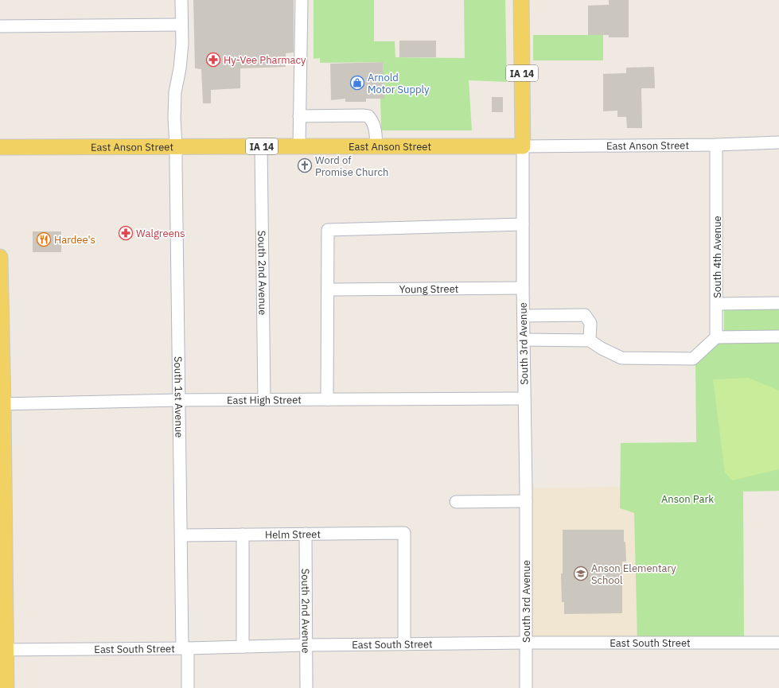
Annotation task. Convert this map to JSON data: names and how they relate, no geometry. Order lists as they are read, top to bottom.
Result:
{
  "streets": {
    "main road": ["IA 14", "East Anson Street", "South 3rd Avenue"],
    "street": [
      "South 4th Avenue",
      "South 2nd Avenue",
      "Young Street",
      "South 1st Avenue",
      "East High Street",
      "Helm Street",
      "East South Street"
    ]
  },
  "crossings": [
    ["East Anson Street", "South 4th Avenue"],
    ["East Anson Street", "South 2nd Avenue"],
    ["East Anson Street", "South 3rd Avenue"],
    ["East Anson Street", "South 1st Avenue"],
    ["South 2nd Avenue", "East High Street"],
    ["South 2nd Avenue", "Helm Street"],
    ["South 2nd Avenue", "East South Street"],
    ["Young Street", "South 3rd Avenue"],
    ["South 3rd Avenue", "East High Street"],
    ["South 3rd Avenue", "East South Street"],
    ["South 1st Avenue", "East High Street"],
    ["South 1st Avenue", "Helm Street"],
    ["South 1st Avenue", "East South Street"],
    ["Helm Street", "East South Street"]
  ],
  "parks": ["Anson Park"],
  "places": {
    "pharmacy": ["Hy-Vee Pharmacy", "Walgreens"],
    "shop": ["Arnold Motor Supply"],
    "church": ["Word of Promise Church"],
    "restaurant": ["Hardee's"],
    "school or university": ["Anson Elementary School"]
  }
}
